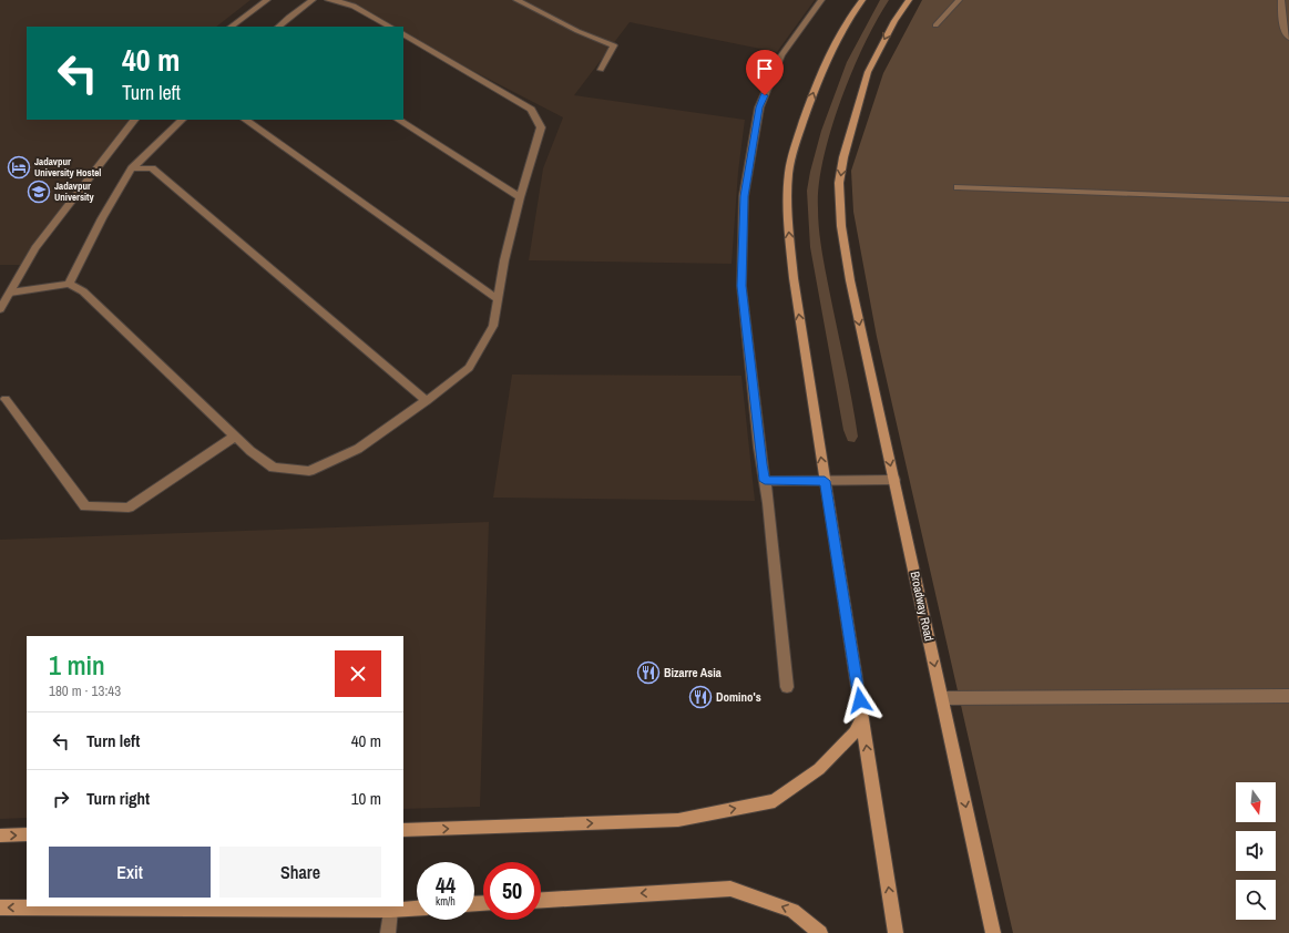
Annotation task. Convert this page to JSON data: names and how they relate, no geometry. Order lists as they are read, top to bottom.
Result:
{
  "streets": {
    "main road": ["Broadway Road"]
  },
  "places": {
    "hotel": ["Jadavpur University Hostel"],
    "school or university": ["Jadavpur University"],
    "restaurant": ["Bizarre Asia", "Domino's"]
  },
  "north": "bottom",
  "page": {
    "turn": ["40 m", "Turn left"],
    "heading": ["1 min", "180 m · 13:43"],
    "list": [
      {
        "name": "Turn left",
        "value": "40 m"
      },
      {
        "name": "Turn right",
        "value": "10 m"
      }
    ],
    "buttons": ["Exit", "Share"],
    "speed": "44 km/h",
    "limit": "50"
  }
}
